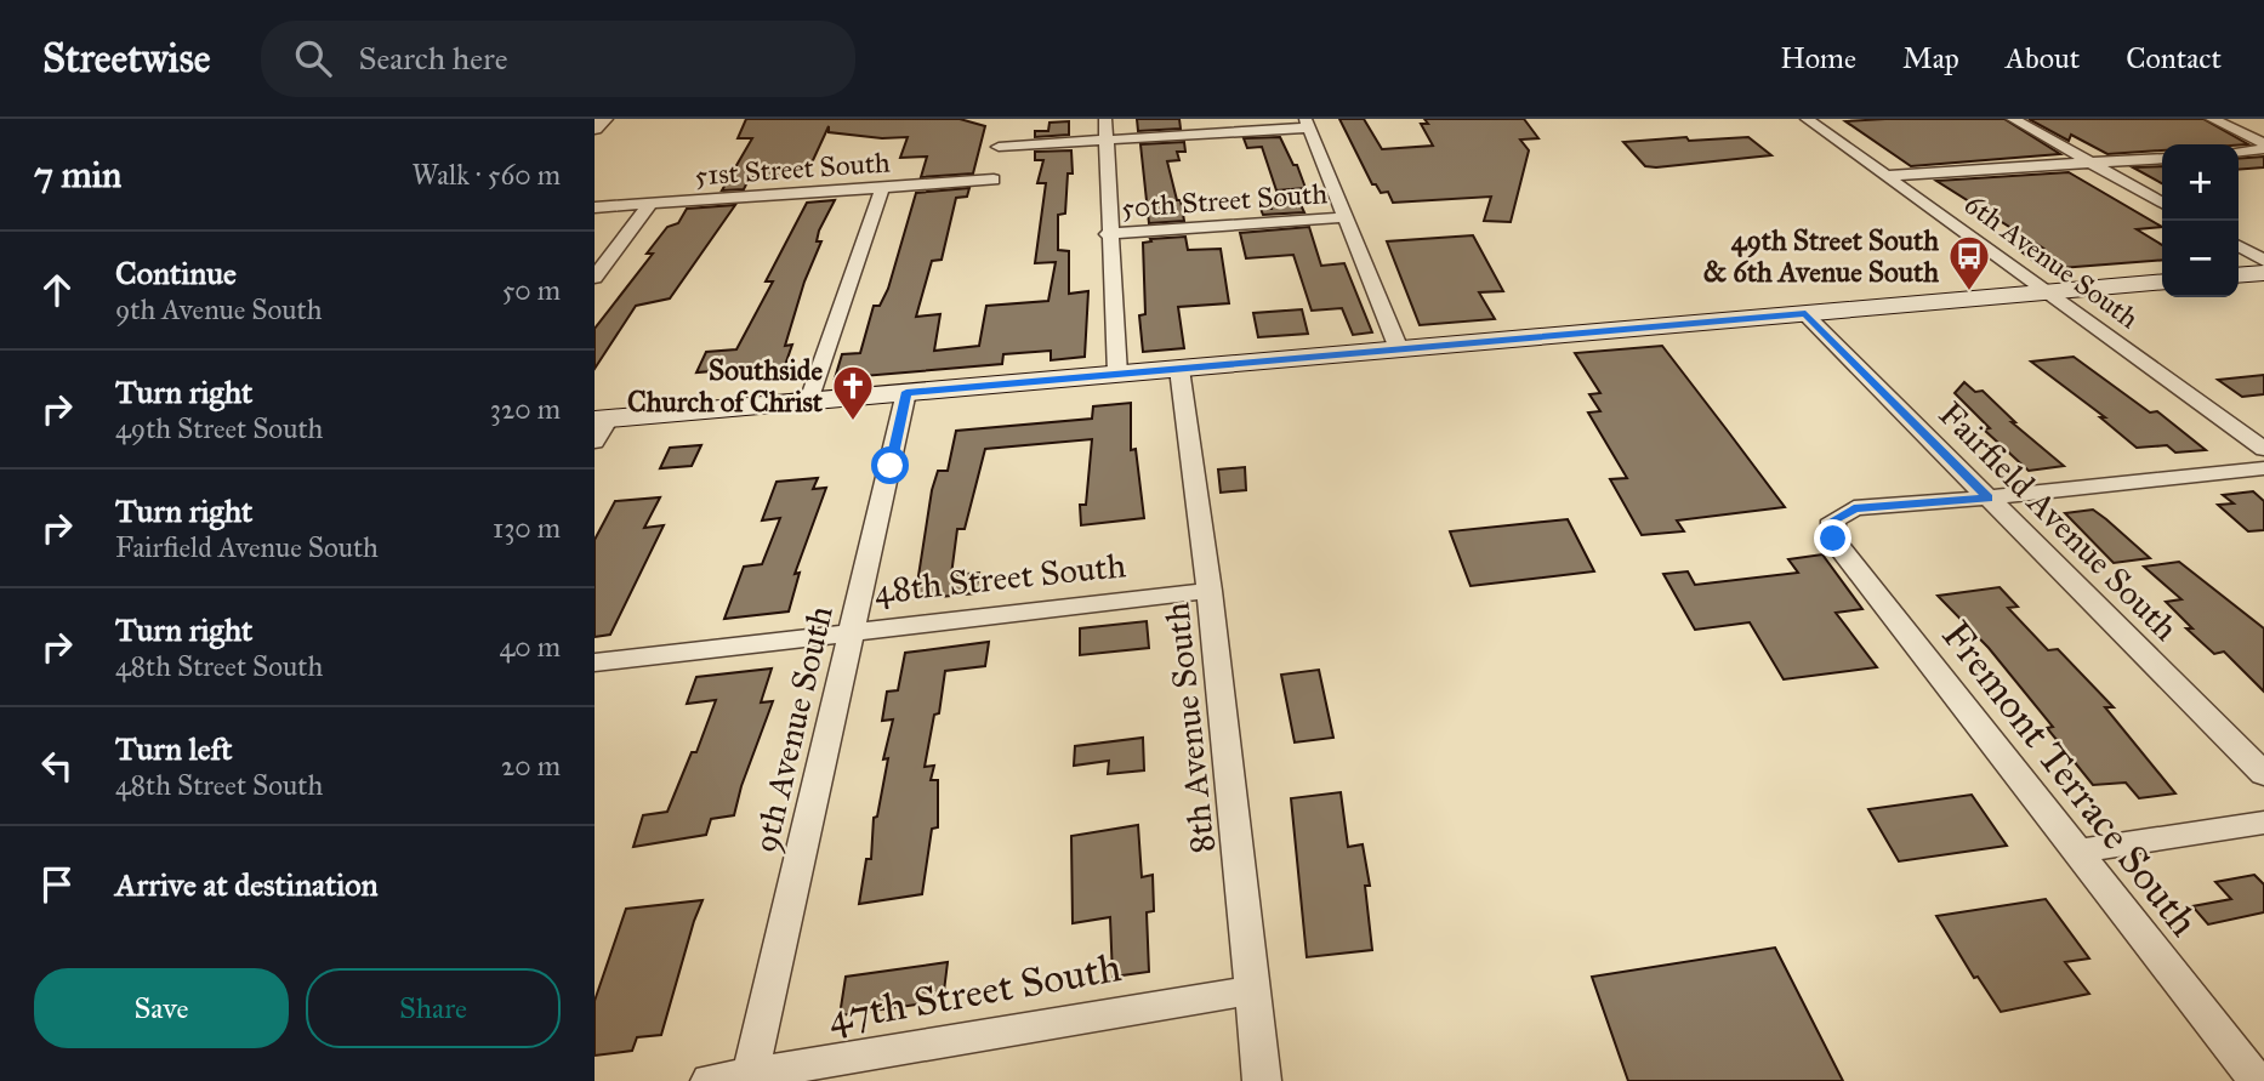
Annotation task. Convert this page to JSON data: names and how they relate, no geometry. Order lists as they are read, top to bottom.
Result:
{
  "streets": {
    "street": [
      "51st Street South",
      "50th Street South",
      "6th Avenue South",
      "Fairfield Avenue South",
      "48th Street South",
      "8th Avenue South",
      "9th Avenue South",
      "Fremont Terrace South",
      "47th Street South"
    ]
  },
  "crossings": [
    ["Fairfield Avenue South", "Fremont Terrace South"],
    ["48th Street South", "8th Avenue South"],
    ["48th Street South", "9th Avenue South"],
    ["8th Avenue South", "47th Street South"],
    ["9th Avenue South", "47th Street South"]
  ],
  "places": {
    "bus stop": ["49th Street South & 6th Avenue South"],
    "church": ["Southside Church of Christ"]
  },
  "page": {
    "header": "Streetwise",
    "search": "Search here",
    "nav": [
      "Home",
      "Map",
      "About",
      "Contact"
    ],
    "heading": ["7 min", "Walk · 560 m"],
    "map_buttons": ["+", "−"],
    "list": [
      ["Continue", "9th Avenue South", "50 m"],
      ["Turn right", "49th Street South", "320 m"],
      ["Turn right", "Fairfield Avenue South", "130 m"],
      ["Turn right", "48th Street South", "40 m"],
      ["Turn left", "48th Street South", "20 m"],
      "Arrive at destination"
    ],
    "buttons": ["Save", "Share"]
  }
}
